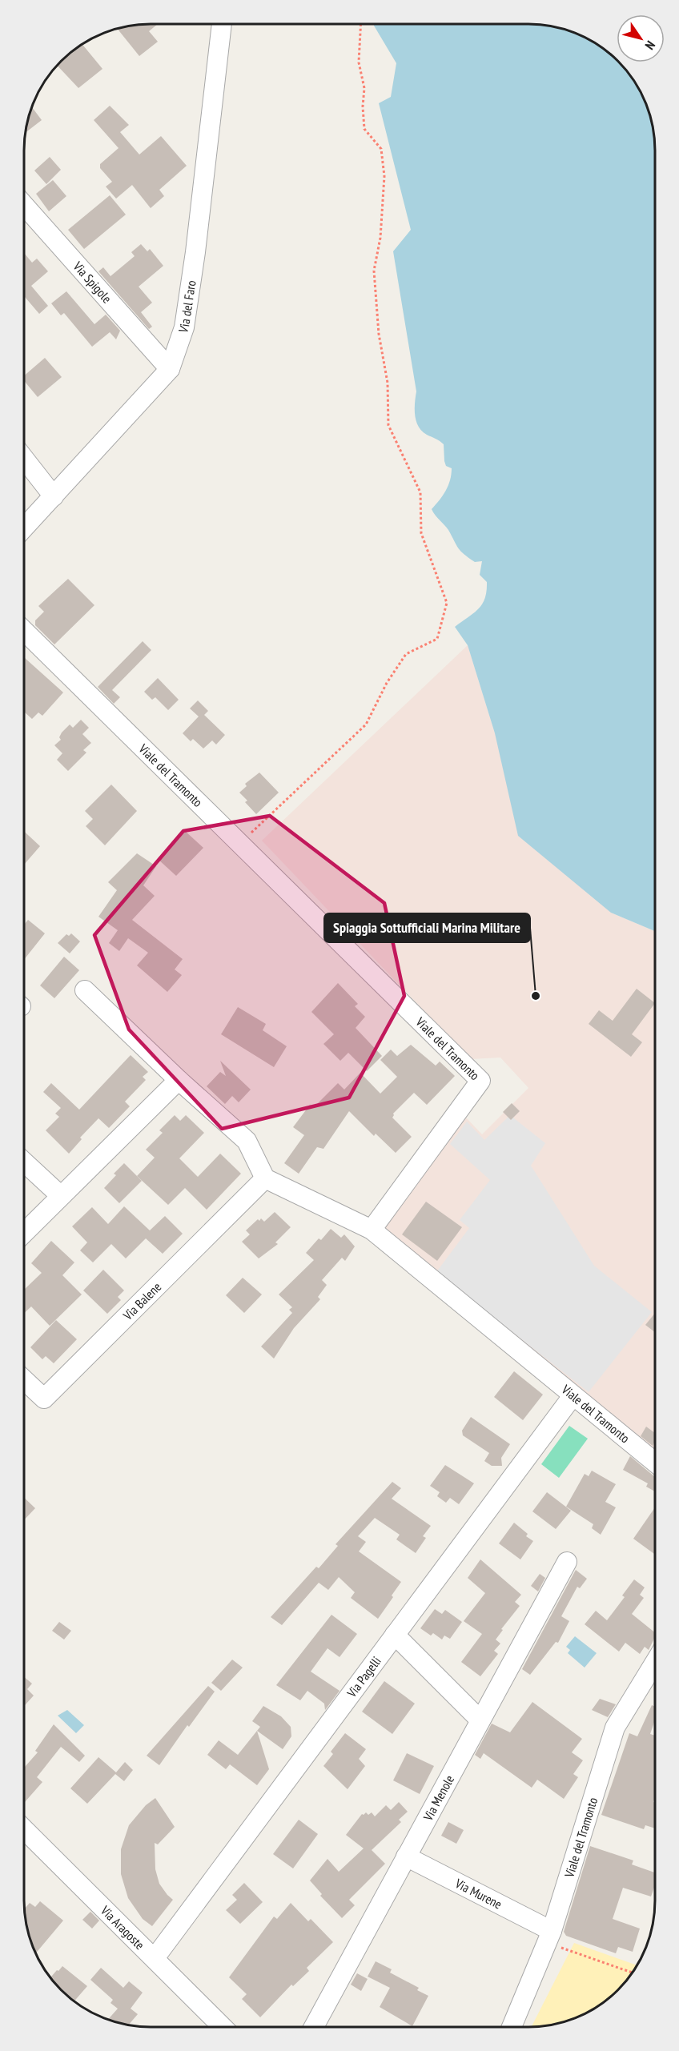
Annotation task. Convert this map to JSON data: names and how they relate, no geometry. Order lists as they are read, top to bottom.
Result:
{
  "streets": {
    "street": [
      "Via Spigole",
      "Via del Faro",
      "Viale del Tramonto",
      "Via Balene",
      "Via Pagelli",
      "Via Menole",
      "Via Murene",
      "Via Aragoste"
    ]
  },
  "crossings": [
    ["Via Spigole", "Via del Faro"],
    ["Viale del Tramonto", "Via Pagelli"],
    ["Viale del Tramonto", "Via Murene"],
    ["Via Pagelli", "Via Aragoste"],
    ["Via Menole", "Via Murene"]
  ],
  "places": ["Spiaggia Sottufficiali Marina Militare"],
  "north": "bottom right"
}
